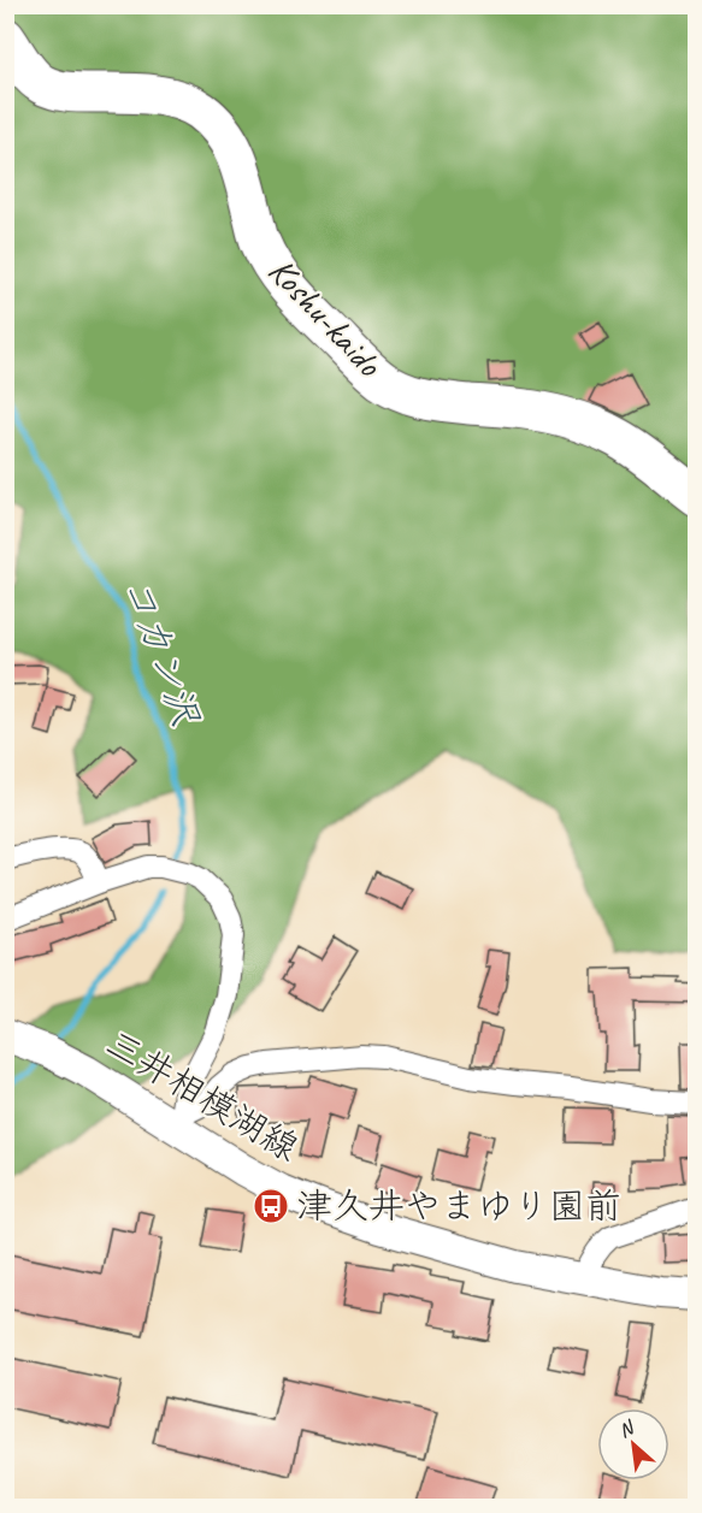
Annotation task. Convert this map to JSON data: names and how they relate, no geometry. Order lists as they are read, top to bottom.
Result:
{
  "streets": {
    "highway": ["Koshu-kaido"],
    "main road": ["三井相模湖線"]
  },
  "water": ["コカン沢"],
  "places": {
    "bus stop": ["津久井やまゆり園前"]
  },
  "north": "top left"
}
